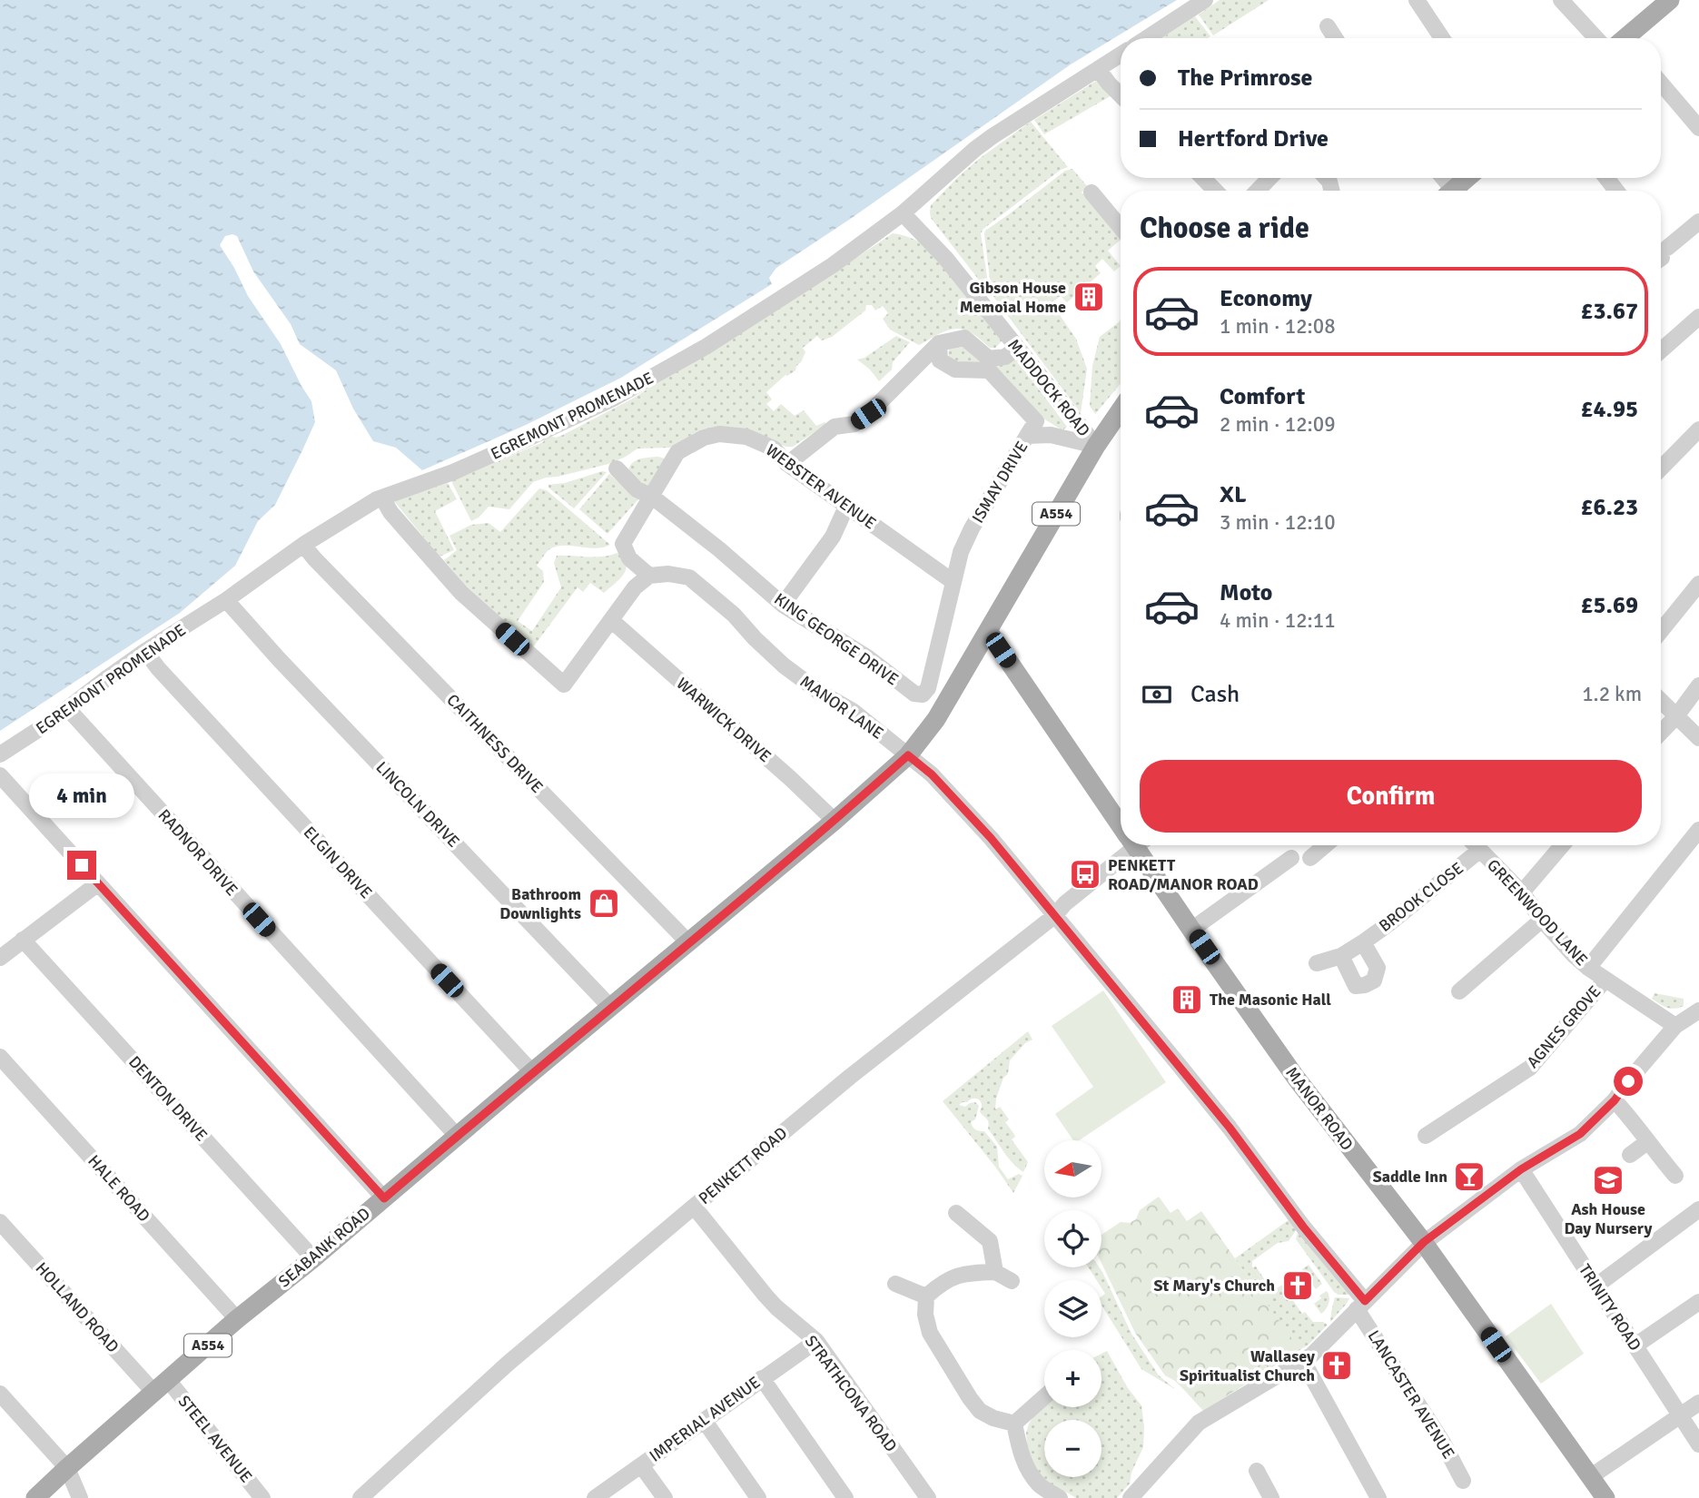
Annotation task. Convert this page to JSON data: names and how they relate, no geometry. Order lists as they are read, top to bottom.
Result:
{
  "streets": {
    "main road": ["A554", "MANOR ROAD", "SEABANK ROAD"],
    "street": [
      "MADDOCK ROAD",
      "EGREMONT PROMENADE",
      "ISMAY DRIVE",
      "WEBSTER AVENUE",
      "KING GEORGE DRIVE",
      "MANOR LANE",
      "WARWICK DRIVE",
      "CAITHNESS DRIVE",
      "LINCOLN DRIVE",
      "RADNOR DRIVE",
      "ELGIN DRIVE",
      "BROOK CLOSE",
      "GREENWOOD LANE",
      "AGNES GROVE",
      "DENTON DRIVE",
      "PENKETT ROAD",
      "HALE ROAD",
      "HOLLAND ROAD",
      "TRINITY ROAD",
      "STRATHCONA ROAD",
      "LANCASTER AVENUE",
      "IMPERIAL AVENUE",
      "STEEL AVENUE"
    ]
  },
  "crossings": [
    ["MADDOCK ROAD", "EGREMONT PROMENADE"],
    ["MADDOCK ROAD", "SEABANK ROAD"],
    ["EGREMONT PROMENADE", "CAITHNESS DRIVE"],
    ["EGREMONT PROMENADE", "LINCOLN DRIVE"],
    ["EGREMONT PROMENADE", "RADNOR DRIVE"],
    ["EGREMONT PROMENADE", "ELGIN DRIVE"],
    ["ISMAY DRIVE", "WEBSTER AVENUE"],
    ["ISMAY DRIVE", "KING GEORGE DRIVE"],
    ["WEBSTER AVENUE", "KING GEORGE DRIVE"],
    ["MANOR LANE", "PENKETT ROAD"],
    ["MANOR LANE", "SEABANK ROAD"],
    ["MANOR LANE", "LANCASTER AVENUE"],
    ["WARWICK DRIVE", "SEABANK ROAD"],
    ["CAITHNESS DRIVE", "SEABANK ROAD"],
    ["LINCOLN DRIVE", "SEABANK ROAD"],
    ["RADNOR DRIVE", "SEABANK ROAD"],
    ["ELGIN DRIVE", "SEABANK ROAD"],
    ["BROOK CLOSE", "GREENWOOD LANE"],
    ["GREENWOOD LANE", "AGNES GROVE"],
    ["DENTON DRIVE", "SEABANK ROAD"],
    ["MANOR ROAD", "SEABANK ROAD"],
    ["PENKETT ROAD", "STRATHCONA ROAD"],
    ["HALE ROAD", "SEABANK ROAD"],
    ["SEABANK ROAD", "HOLLAND ROAD"],
    ["SEABANK ROAD", "STEEL AVENUE"],
    ["HOLLAND ROAD", "STEEL AVENUE"],
    ["STRATHCONA ROAD", "IMPERIAL AVENUE"]
  ],
  "places": {
    "building": ["Gibson House Memoial Home", "The Masonic Hall"],
    "bus stop": ["PENKETT ROAD/MANOR ROAD"],
    "shop": ["Bathroom Downlights"],
    "bar": ["Saddle Inn"],
    "school or university": ["Ash House Day Nursery"],
    "church": ["St Mary's Church", "Wallasey Spiritualist Church"]
  },
  "north": "left",
  "page": {
    "banner": ["The Primrose", "Hertford Drive"],
    "heading": "Choose a ride",
    "list": [
      {
        "name": "Economy",
        "note": "1 min · 12:08",
        "value": "£3.67"
      },
      {
        "name": "Comfort",
        "note": "2 min · 12:09",
        "value": "£4.95"
      },
      {
        "name": "XL",
        "note": "3 min · 12:10",
        "value": "£6.23"
      },
      {
        "name": "Moto",
        "note": "4 min · 12:11",
        "value": "£5.69"
      }
    ],
    "pay": ["Cash", "1.2 km"],
    "buttons": "Confirm",
    "bubble": "4 min",
    "map_buttons": ["+", "−"]
  }
}
